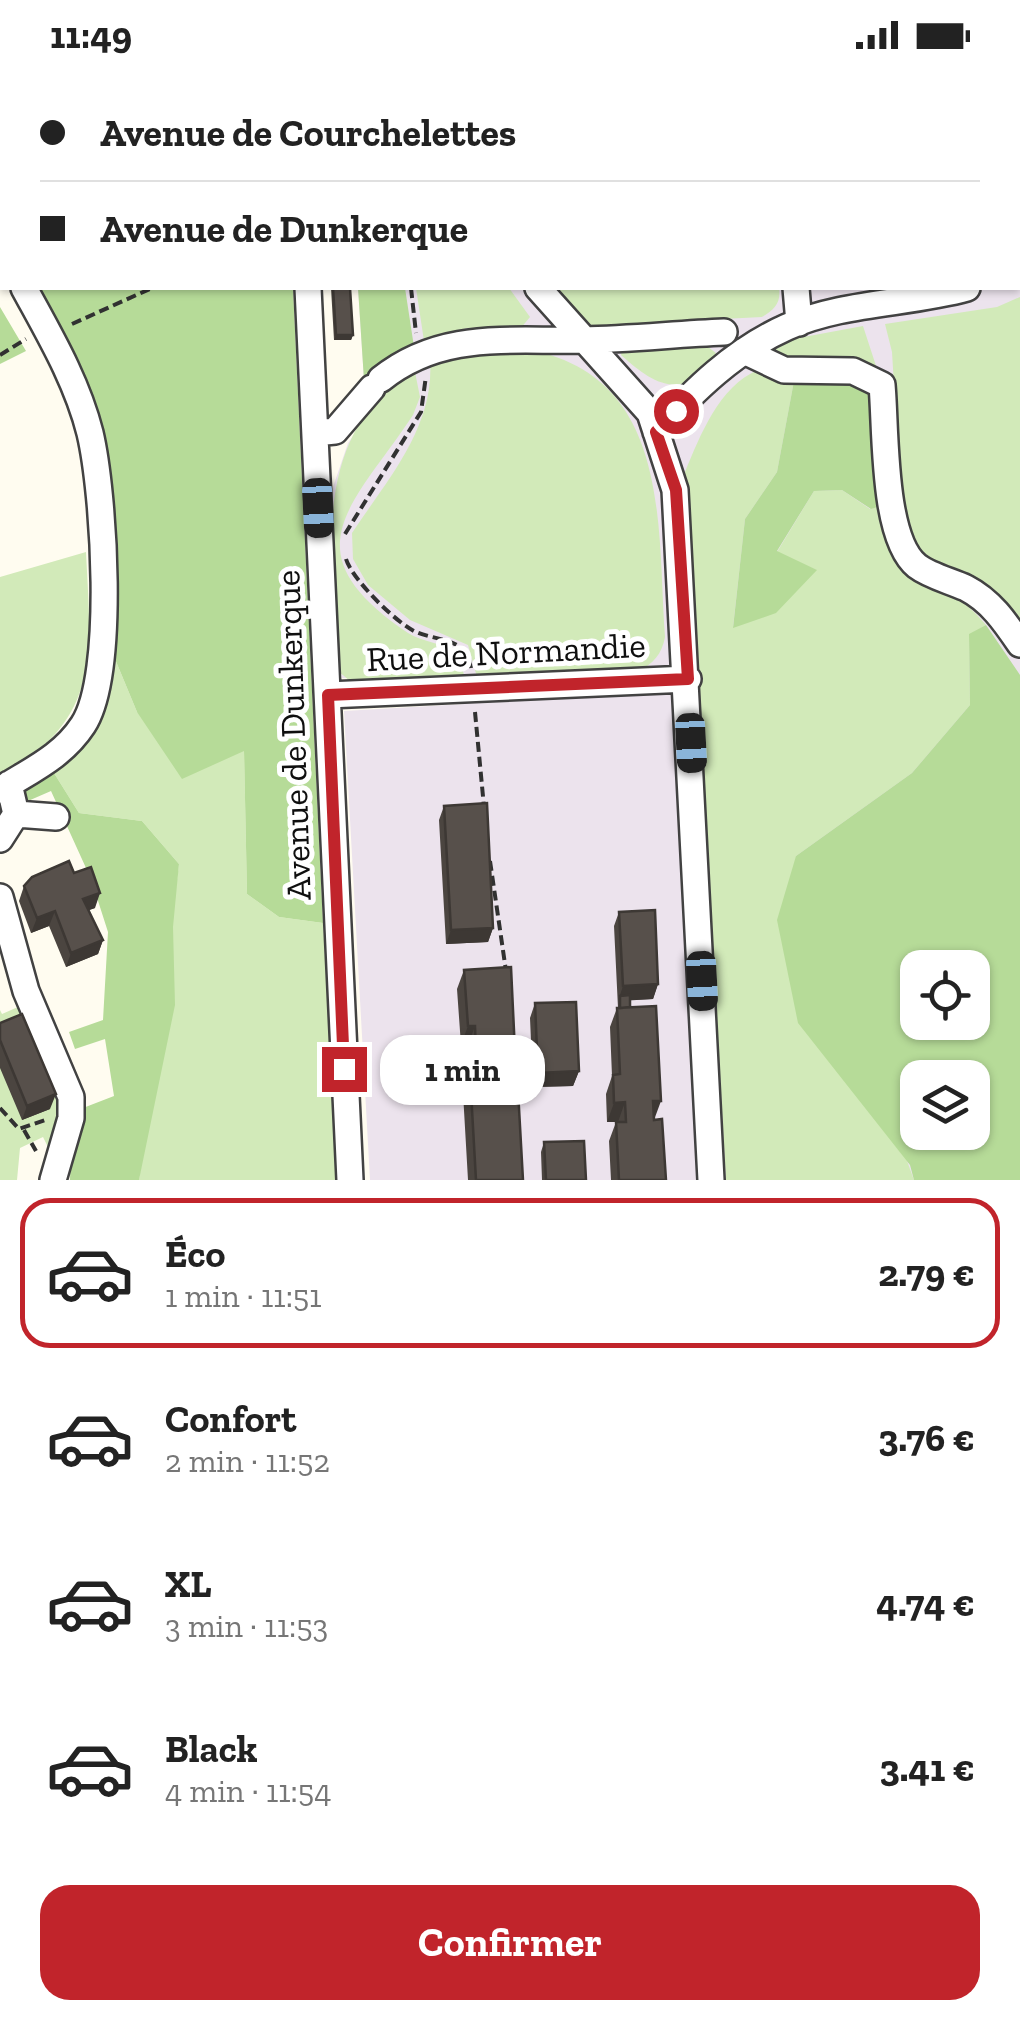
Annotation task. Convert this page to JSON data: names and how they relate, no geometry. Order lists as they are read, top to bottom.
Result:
{
  "streets": {
    "street": ["Rue de Normandie", "Avenue de Dunkerque"]
  },
  "crossings": [
    ["Rue de Normandie", "Avenue de Dunkerque"]
  ],
  "page": {
    "status": "11:49",
    "banner": ["Avenue de Courchelettes", "Avenue de Dunkerque"],
    "bubble": "1 min",
    "list": [
      {
        "name": "Éco",
        "note": "1 min · 11:51",
        "value": "2.79 €"
      },
      {
        "name": "Confort",
        "note": "2 min · 11:52",
        "value": "3.76 €"
      },
      {
        "name": "XL",
        "note": "3 min · 11:53",
        "value": "4.74 €"
      },
      {
        "name": "Black",
        "note": "4 min · 11:54",
        "value": "3.41 €"
      }
    ],
    "buttons": "Confirmer"
  }
}
